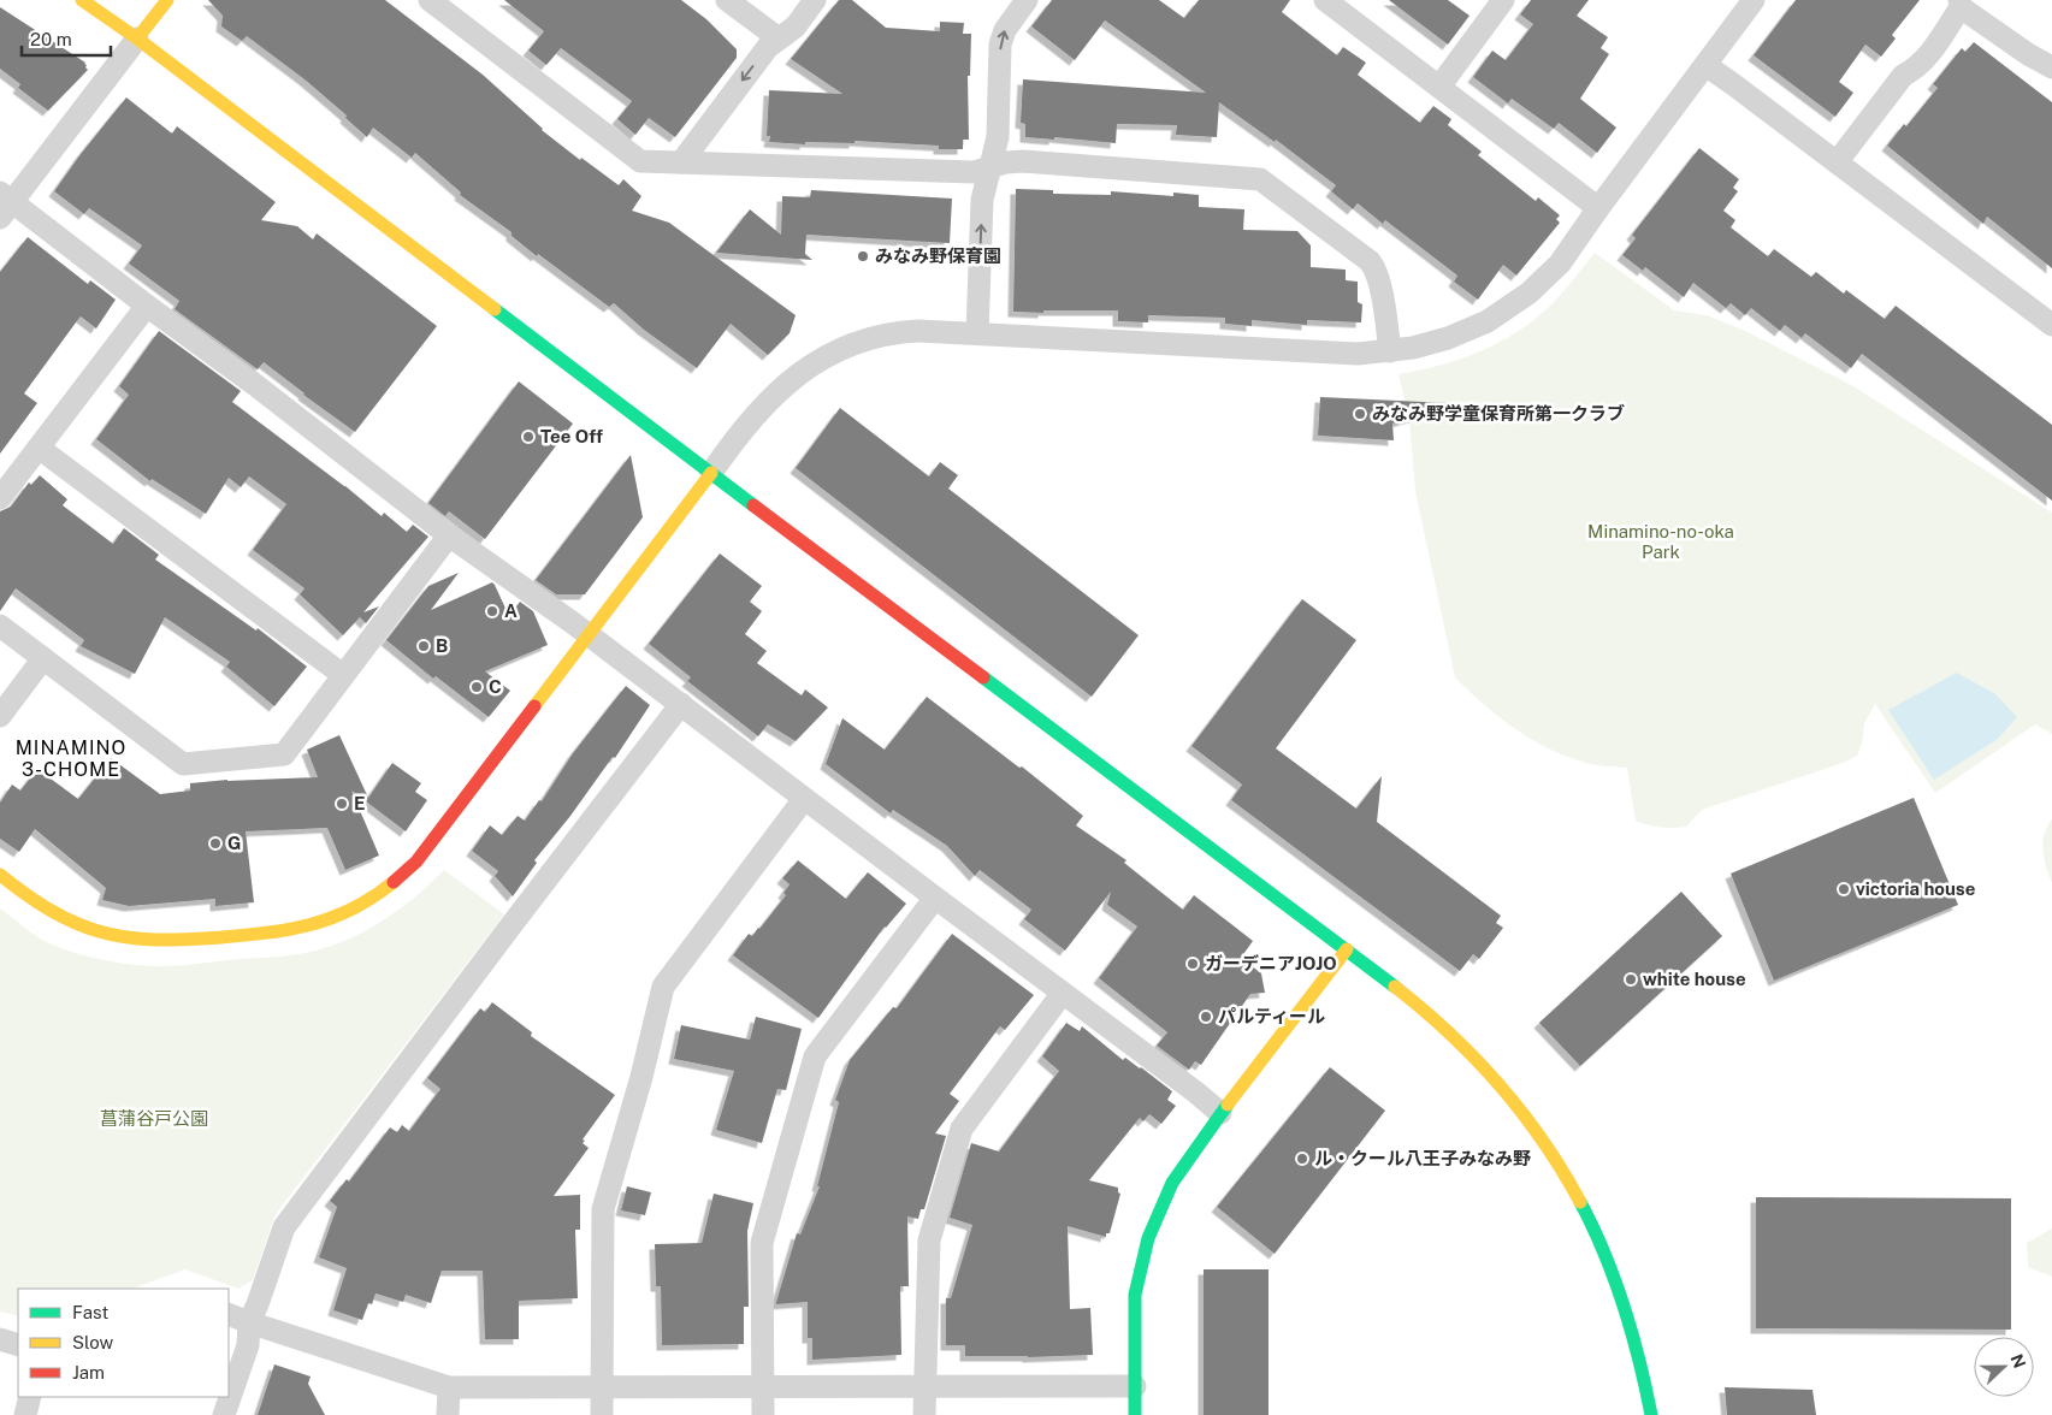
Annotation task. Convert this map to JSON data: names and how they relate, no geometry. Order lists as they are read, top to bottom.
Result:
{
  "districts": ["MINAMINO 3-CHOME"],
  "parks": ["Minamino-no-oka Park", "菖蒲谷戸公園"],
  "places": [
    "みなみ野保育園",
    "みなみ野学童保育所第一クラブ",
    "Tee Off",
    "A",
    "B",
    "C",
    "E",
    "G",
    "victoria house",
    "ガーデニアJOJO",
    "white house",
    "パルティール",
    "ル・クール八王子みなみ野"
  ],
  "legend": ["Fast", "Slow", "Jam"],
  "scale_bar": "20 m",
  "north": "right"
}
